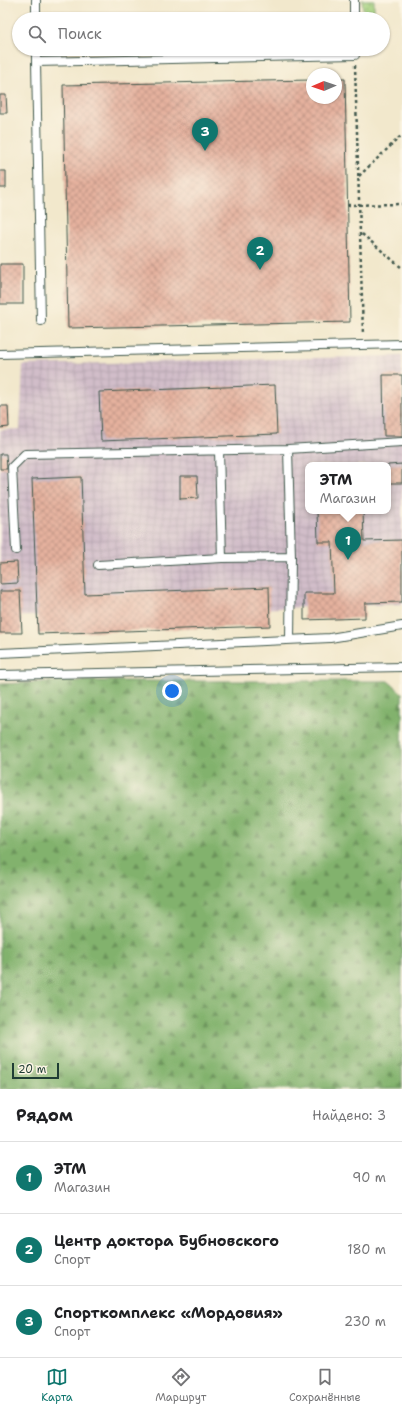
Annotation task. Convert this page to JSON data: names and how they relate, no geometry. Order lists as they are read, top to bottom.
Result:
{
  "scale_bar": "20 m",
  "north": "left",
  "page": {
    "search": "Поиск",
    "pins": ["3", "2", "1"],
    "popup": ["ЭТМ", "Магазин"],
    "scale": "20 m",
    "heading": ["Рядом", "Найдено: 3"],
    "list": [
      {
        "mark": "1",
        "name": "ЭТМ",
        "note": "Магазин",
        "value": "90 m"
      },
      {
        "mark": "2",
        "name": "Центр доктора Бубновского",
        "note": "Спорт",
        "value": "180 m"
      },
      {
        "mark": "3",
        "name": "Спорткомплекс «Мордовия»",
        "note": "Спорт",
        "value": "230 m"
      }
    ],
    "nav": ["Карта", "Маршрут", "Сохранённые"]
  }
}
